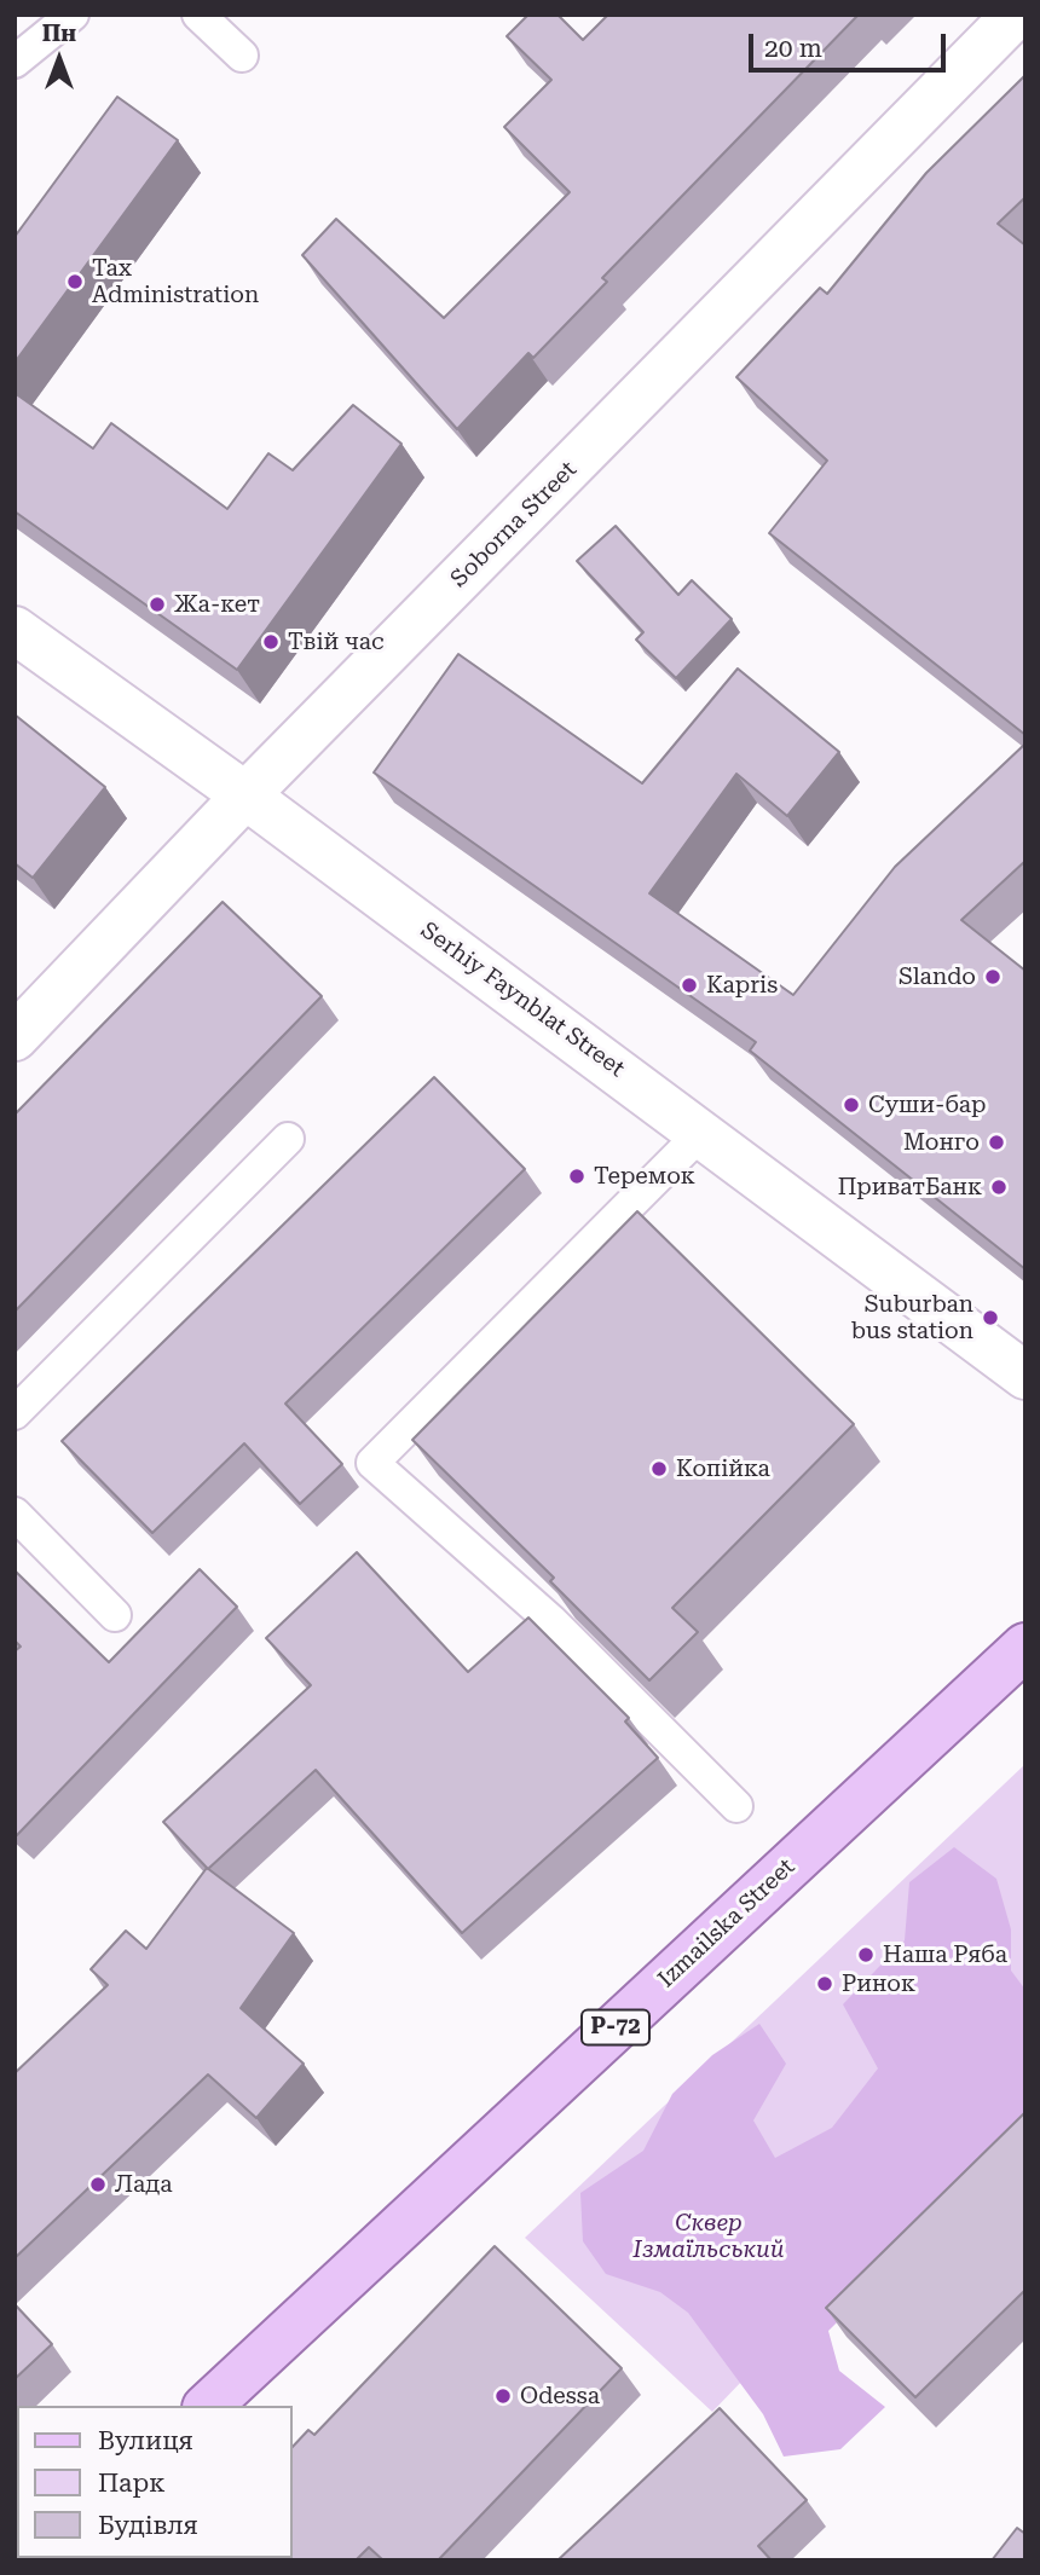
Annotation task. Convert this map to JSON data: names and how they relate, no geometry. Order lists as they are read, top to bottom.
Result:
{
  "streets": {
    "main road": ["Izmailska Street", "Р-72"],
    "street": ["Soborna Street", "Serhiy Faynblat Street"]
  },
  "crossings": [
    ["Soborna Street", "Serhiy Faynblat Street"]
  ],
  "parks": ["Сквер Ізмаїльський"],
  "places": [
    "Tax Administration",
    "Жа-кет",
    "Твій час",
    "Slando",
    "Kapris",
    "Суши-бар",
    "Монго",
    "Теремок",
    "ПриватБанк",
    "Suburban bus station",
    "Копійка",
    "Наша Ряба",
    "Ринок",
    "Лада",
    "Odessa"
  ],
  "legend": ["Вулиця", "Парк", "Будівля"],
  "scale_bar": "20 m",
  "north": "top"
}
